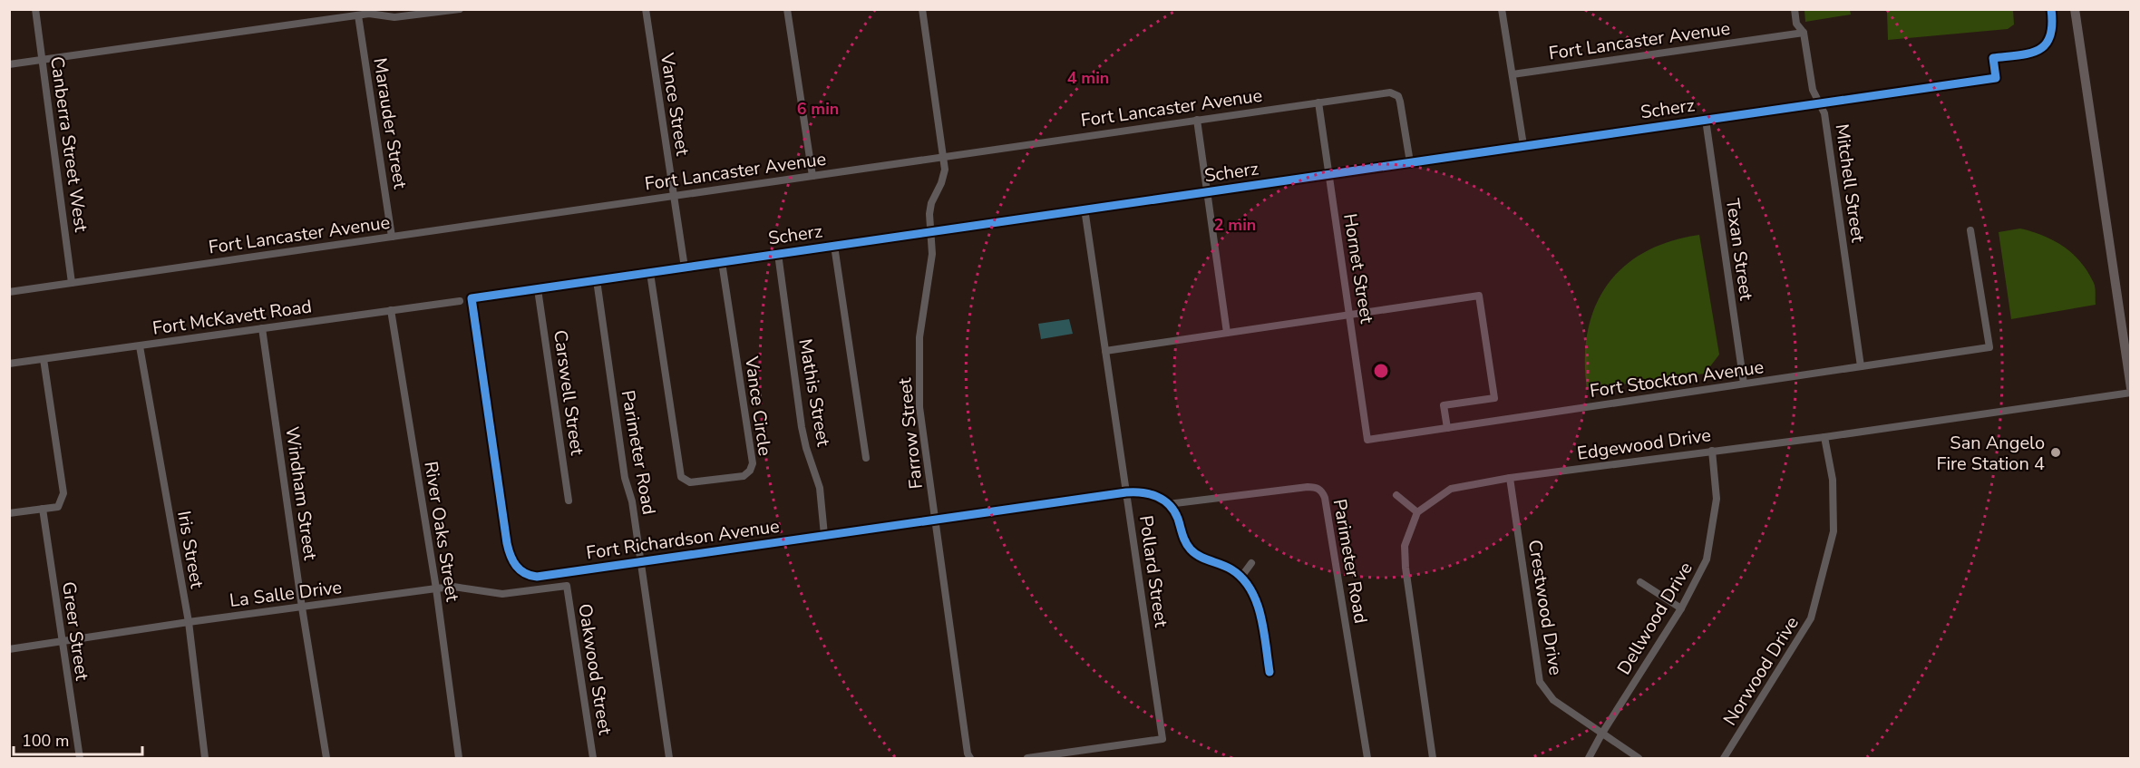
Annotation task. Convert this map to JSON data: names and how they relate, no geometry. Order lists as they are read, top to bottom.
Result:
{
  "streets": {
    "street": [
      "Fort Lancaster Avenue",
      "Vance Street",
      "Scherz",
      "Marauder Street",
      "Canberra Street West",
      "Mitchell Street",
      "Texan Street",
      "Hornet Street",
      "Fort McKavett Road",
      "Fort Stockton Avenue",
      "Carswell Street",
      "Mathis Street",
      "Vance Circle",
      "Farrow Street",
      "Edgewood Drive",
      "Parimeter Road",
      "Windham Street",
      "River Oaks Street",
      "Fort Richardson Avenue",
      "Iris Street",
      "Pollard Street",
      "La Salle Drive",
      "Crestwood Drive",
      "Dellwood Drive",
      "Greer Street",
      "Oakwood Street",
      "Norwood Drive"
    ]
  },
  "crossings": [
    ["Fort Lancaster Avenue", "Vance Street"],
    ["Fort Lancaster Avenue", "Scherz"],
    ["Fort Lancaster Avenue", "Marauder Street"],
    ["Fort Lancaster Avenue", "Canberra Street West"],
    ["Fort Lancaster Avenue", "Mitchell Street"],
    ["Fort Lancaster Avenue", "Hornet Street"],
    ["Fort Lancaster Avenue", "Farrow Street"],
    ["Vance Street", "Scherz"],
    ["Scherz", "Mitchell Street"],
    ["Scherz", "Texan Street"],
    ["Scherz", "Hornet Street"],
    ["Scherz", "Carswell Street"],
    ["Scherz", "Mathis Street"],
    ["Scherz", "Vance Circle"],
    ["Scherz", "Farrow Street"],
    ["Scherz", "Parimeter Road"],
    ["Scherz", "Fort Richardson Avenue"],
    ["Scherz", "Pollard Street"],
    ["Mitchell Street", "Fort Stockton Avenue"],
    ["Texan Street", "Fort Stockton Avenue"],
    ["Hornet Street", "Fort Stockton Avenue"],
    ["Fort McKavett Road", "Windham Street"],
    ["Fort McKavett Road", "River Oaks Street"],
    ["Fort McKavett Road", "Iris Street"],
    ["Mathis Street", "Fort Richardson Avenue"],
    ["Farrow Street", "Fort Richardson Avenue"],
    ["Edgewood Drive", "Crestwood Drive"],
    ["Edgewood Drive", "Dellwood Drive"],
    ["Edgewood Drive", "Norwood Drive"],
    ["Parimeter Road", "Fort Richardson Avenue"],
    ["Windham Street", "La Salle Drive"],
    ["River Oaks Street", "La Salle Drive"],
    ["Fort Richardson Avenue", "Pollard Street"],
    ["Iris Street", "La Salle Drive"],
    ["La Salle Drive", "Greer Street"],
    ["La Salle Drive", "Oakwood Street"],
    ["Crestwood Drive", "Dellwood Drive"]
  ],
  "places": ["San Angelo Fire Station 4"],
  "scale_bar": "100 m",
  "rings": ["4 min", "6 min", "2 min"]
}
